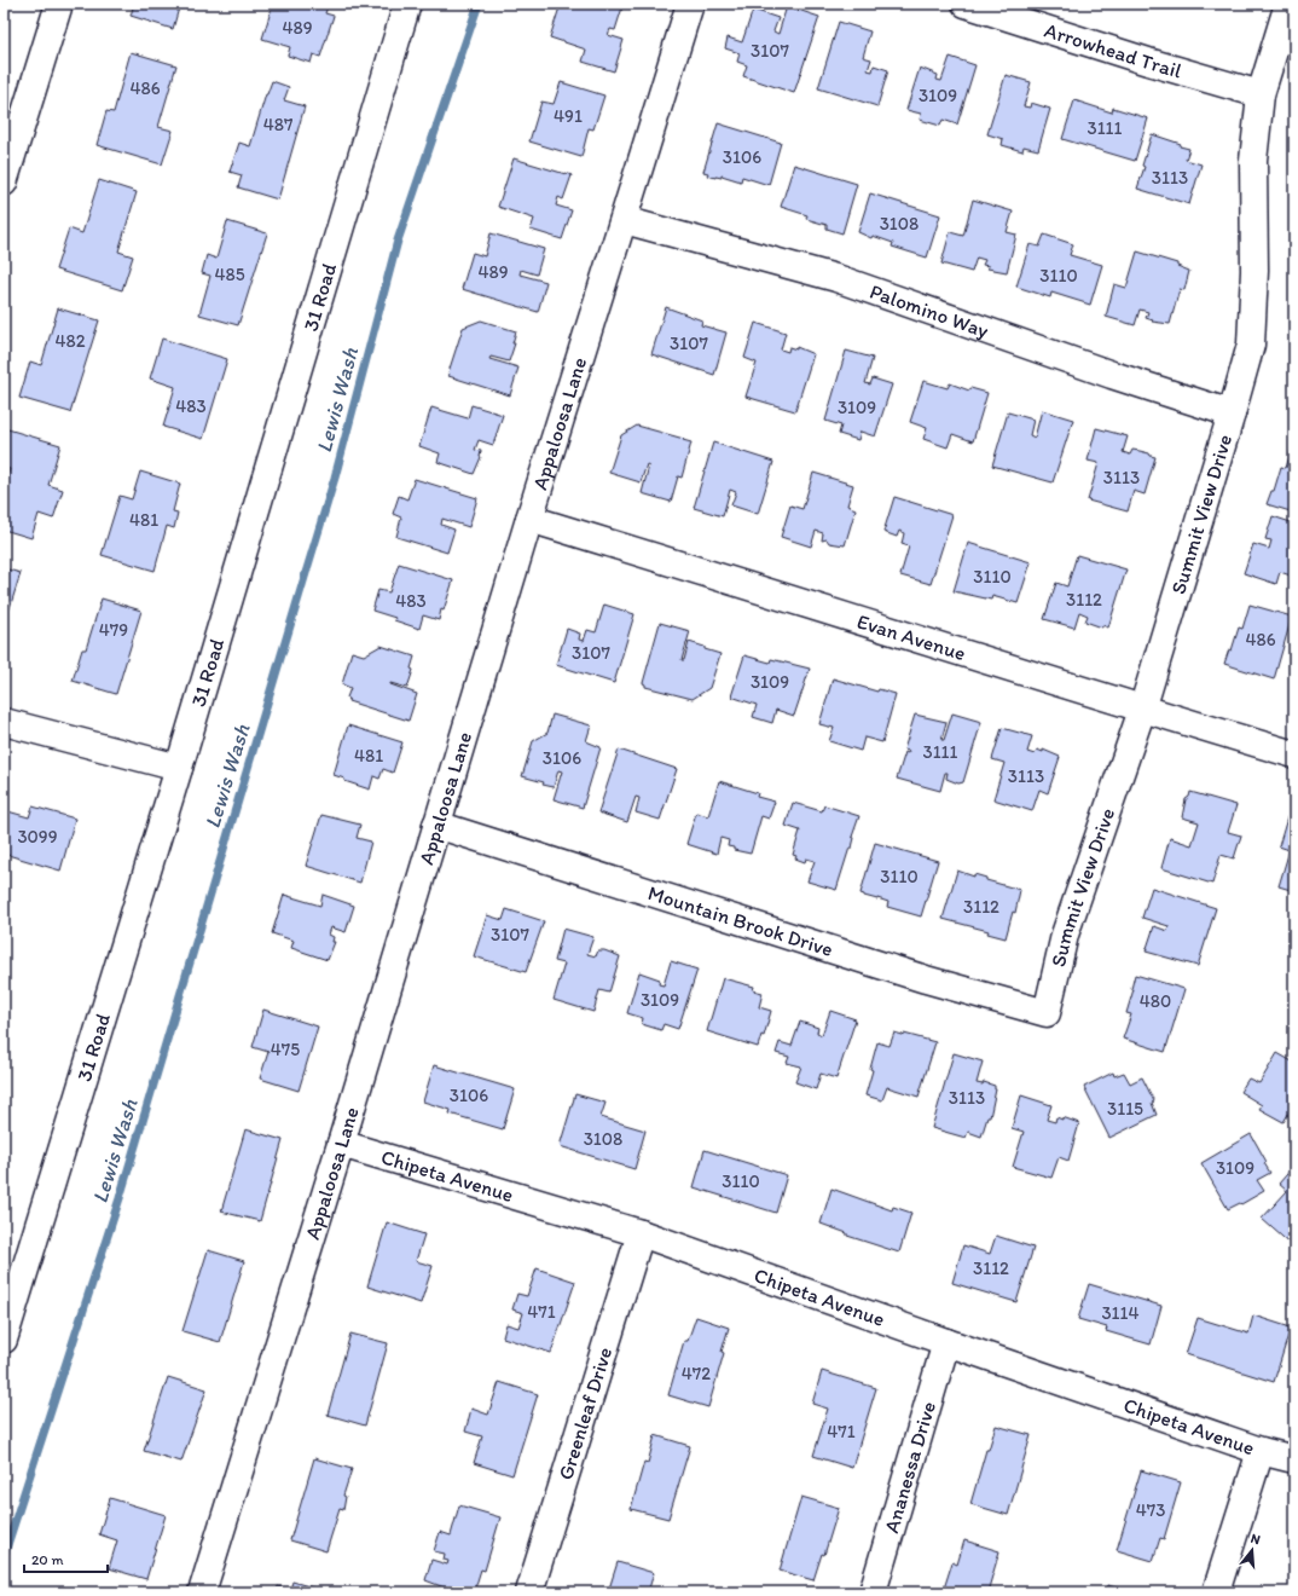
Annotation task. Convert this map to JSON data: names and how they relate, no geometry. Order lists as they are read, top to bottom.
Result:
{
  "streets": {
    "street": [
      "Arrowhead Trail",
      "31 Road",
      "Palomino Way",
      "Appaloosa Lane",
      "Summit View Drive",
      "Evan Avenue",
      "Mountain Brook Drive",
      "Chipeta Avenue",
      "Greenleaf Drive",
      "Ananessa Drive"
    ]
  },
  "crossings": [
    ["Arrowhead Trail", "Summit View Drive"],
    ["Palomino Way", "Appaloosa Lane"],
    ["Palomino Way", "Summit View Drive"],
    ["Appaloosa Lane", "Evan Avenue"],
    ["Appaloosa Lane", "Mountain Brook Drive"],
    ["Appaloosa Lane", "Chipeta Avenue"],
    ["Summit View Drive", "Evan Avenue"],
    ["Summit View Drive", "Mountain Brook Drive"],
    ["Chipeta Avenue", "Greenleaf Drive"],
    ["Chipeta Avenue", "Ananessa Drive"]
  ],
  "water": ["Lewis Wash"],
  "house_numbers": [
    "489",
    "3107",
    "486",
    "3109",
    "491",
    "487",
    "3111",
    "3106",
    "3113",
    "3108",
    "489",
    "485",
    "3110",
    "482",
    "3107",
    "483",
    "3109",
    "3113",
    "481",
    "3110",
    "3112",
    "483",
    "479",
    "486",
    "3107",
    "3109",
    "3111",
    "481",
    "3106",
    "3113",
    "3099",
    "3110",
    "3112",
    "3107",
    "3109",
    "480",
    "475",
    "3106",
    "3113",
    "3115",
    "3108",
    "3109",
    "3110",
    "3112",
    "471",
    "3114",
    "472",
    "471",
    "473"
  ],
  "scale_bar": "20 m",
  "north": "top"
}
